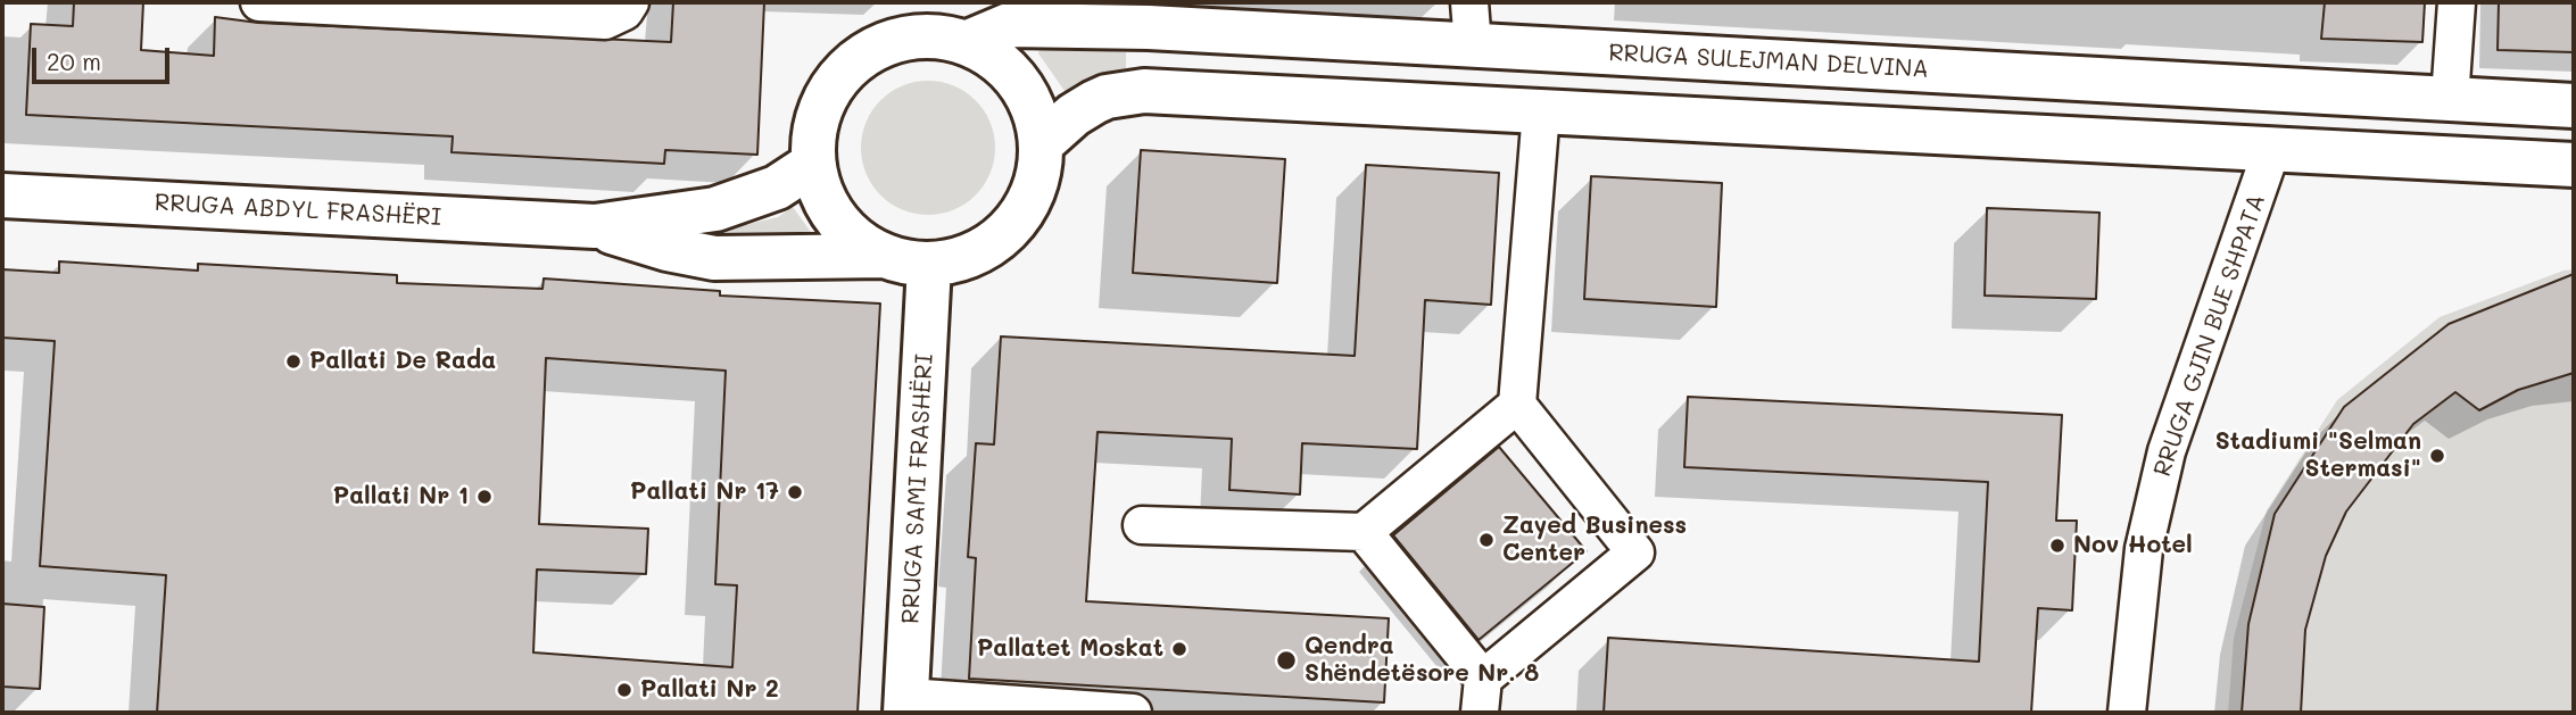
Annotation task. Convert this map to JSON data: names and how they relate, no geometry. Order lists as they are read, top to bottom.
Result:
{
  "streets": {
    "main road": ["RRUGA SULEJMAN DELVINA", "RRUGA ABDYL FRASHËRI", "RRUGA SAMI FRASHËRI"],
    "street": ["RRUGA GJIN BUE SHPATA"]
  },
  "crossings": [
    ["RRUGA SULEJMAN DELVINA", "RRUGA ABDYL FRASHËRI"],
    ["RRUGA SULEJMAN DELVINA", "RRUGA SAMI FRASHËRI"],
    ["RRUGA ABDYL FRASHËRI", "RRUGA SAMI FRASHËRI"]
  ],
  "places": [
    "Pallati De Rada",
    "Stadiumi \"Selman Stermasi\"",
    "Pallati Nr 17",
    "Pallati Nr 1",
    "Zayed Business Center",
    "Nov Hotel",
    "Pallatet Moskat",
    "Qendra Shëndetësore Nr. 8",
    "Pallati Nr 2"
  ],
  "scale_bar": "20 m"
}
